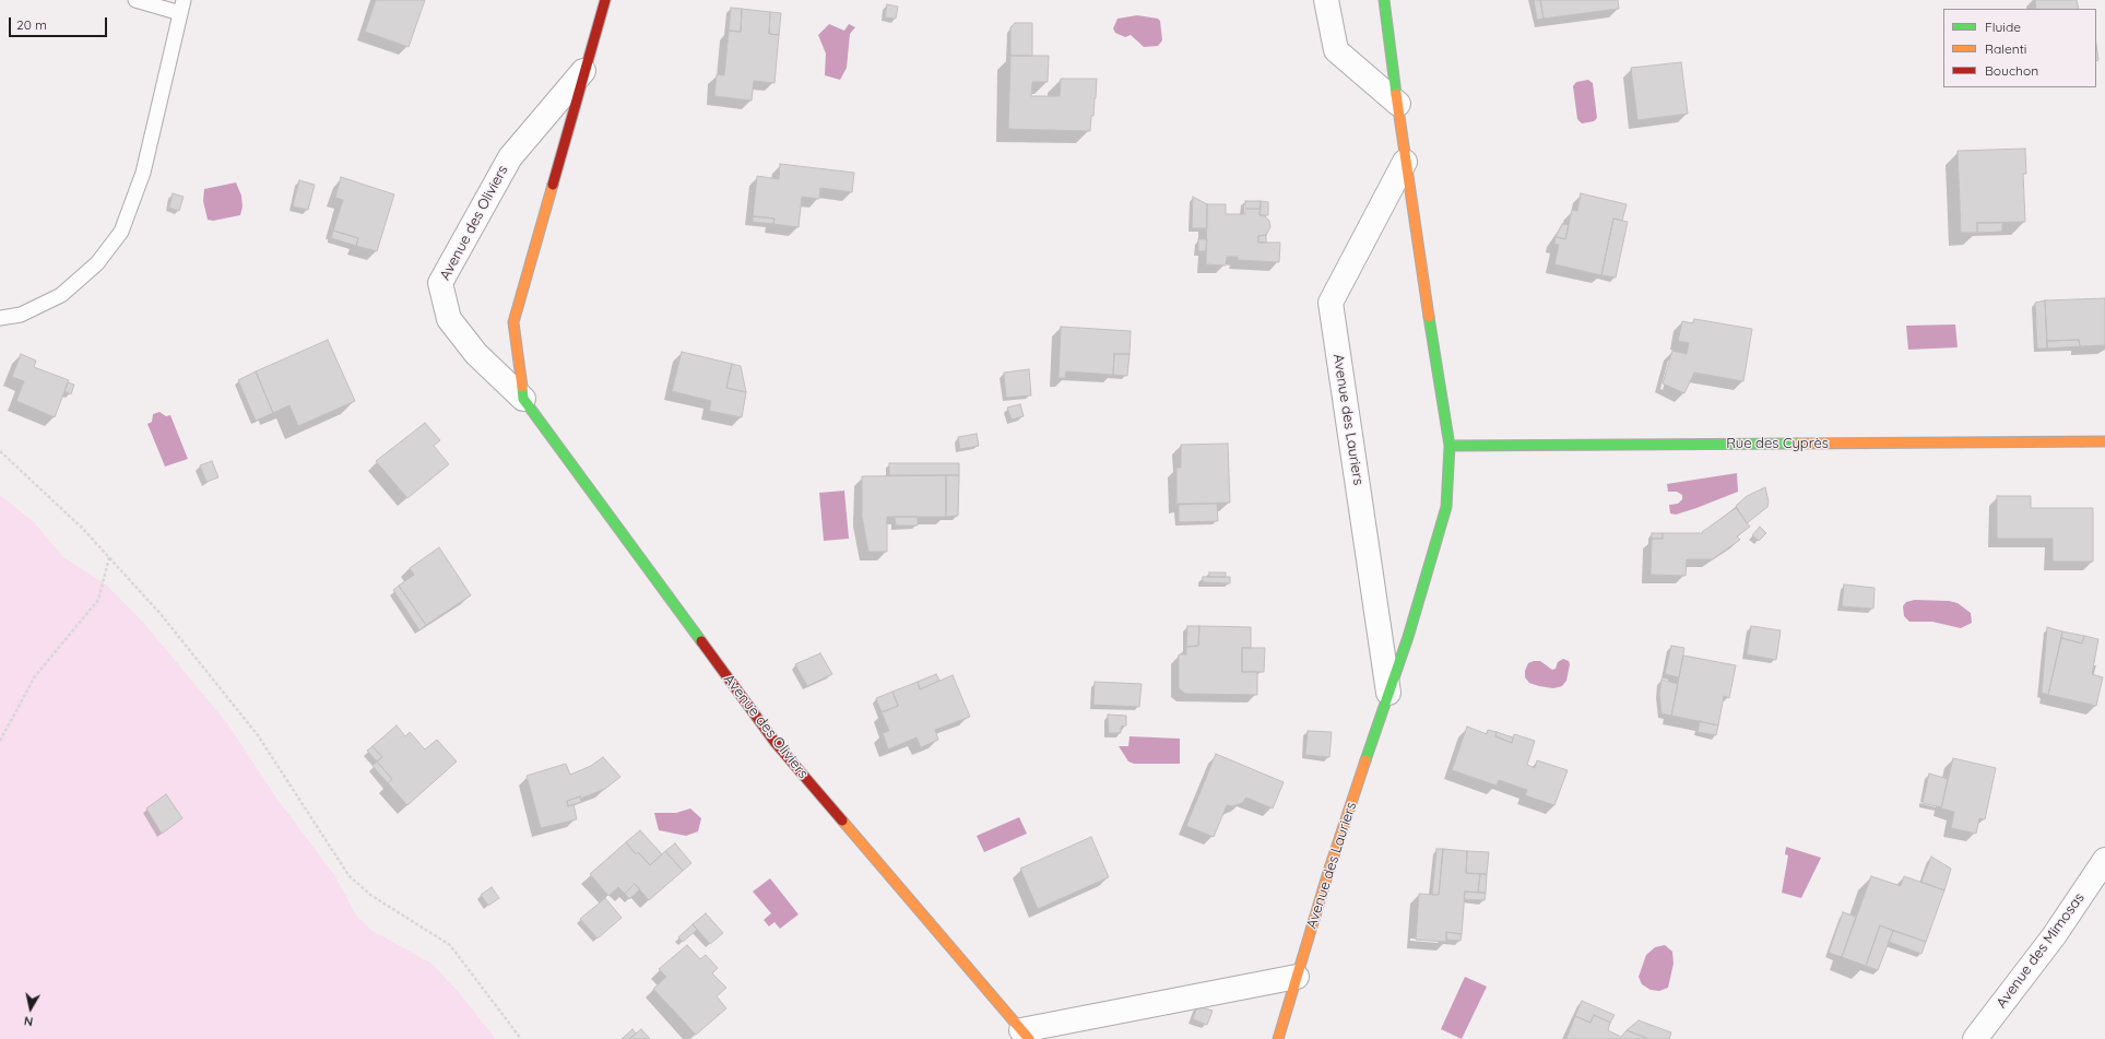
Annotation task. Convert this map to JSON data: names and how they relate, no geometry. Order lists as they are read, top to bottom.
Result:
{
  "streets": {
    "street": [
      "Avenue des Oliviers",
      "Avenue des Lauriers",
      "Rue des Cyprès",
      "Avenue des Mimosas"
    ]
  },
  "crossings": [
    ["Avenue des Lauriers", "Rue des Cyprès"]
  ],
  "legend": ["Fluide", "Ralenti", "Bouchon"],
  "scale_bar": "20 m",
  "north": "bottom"
}
